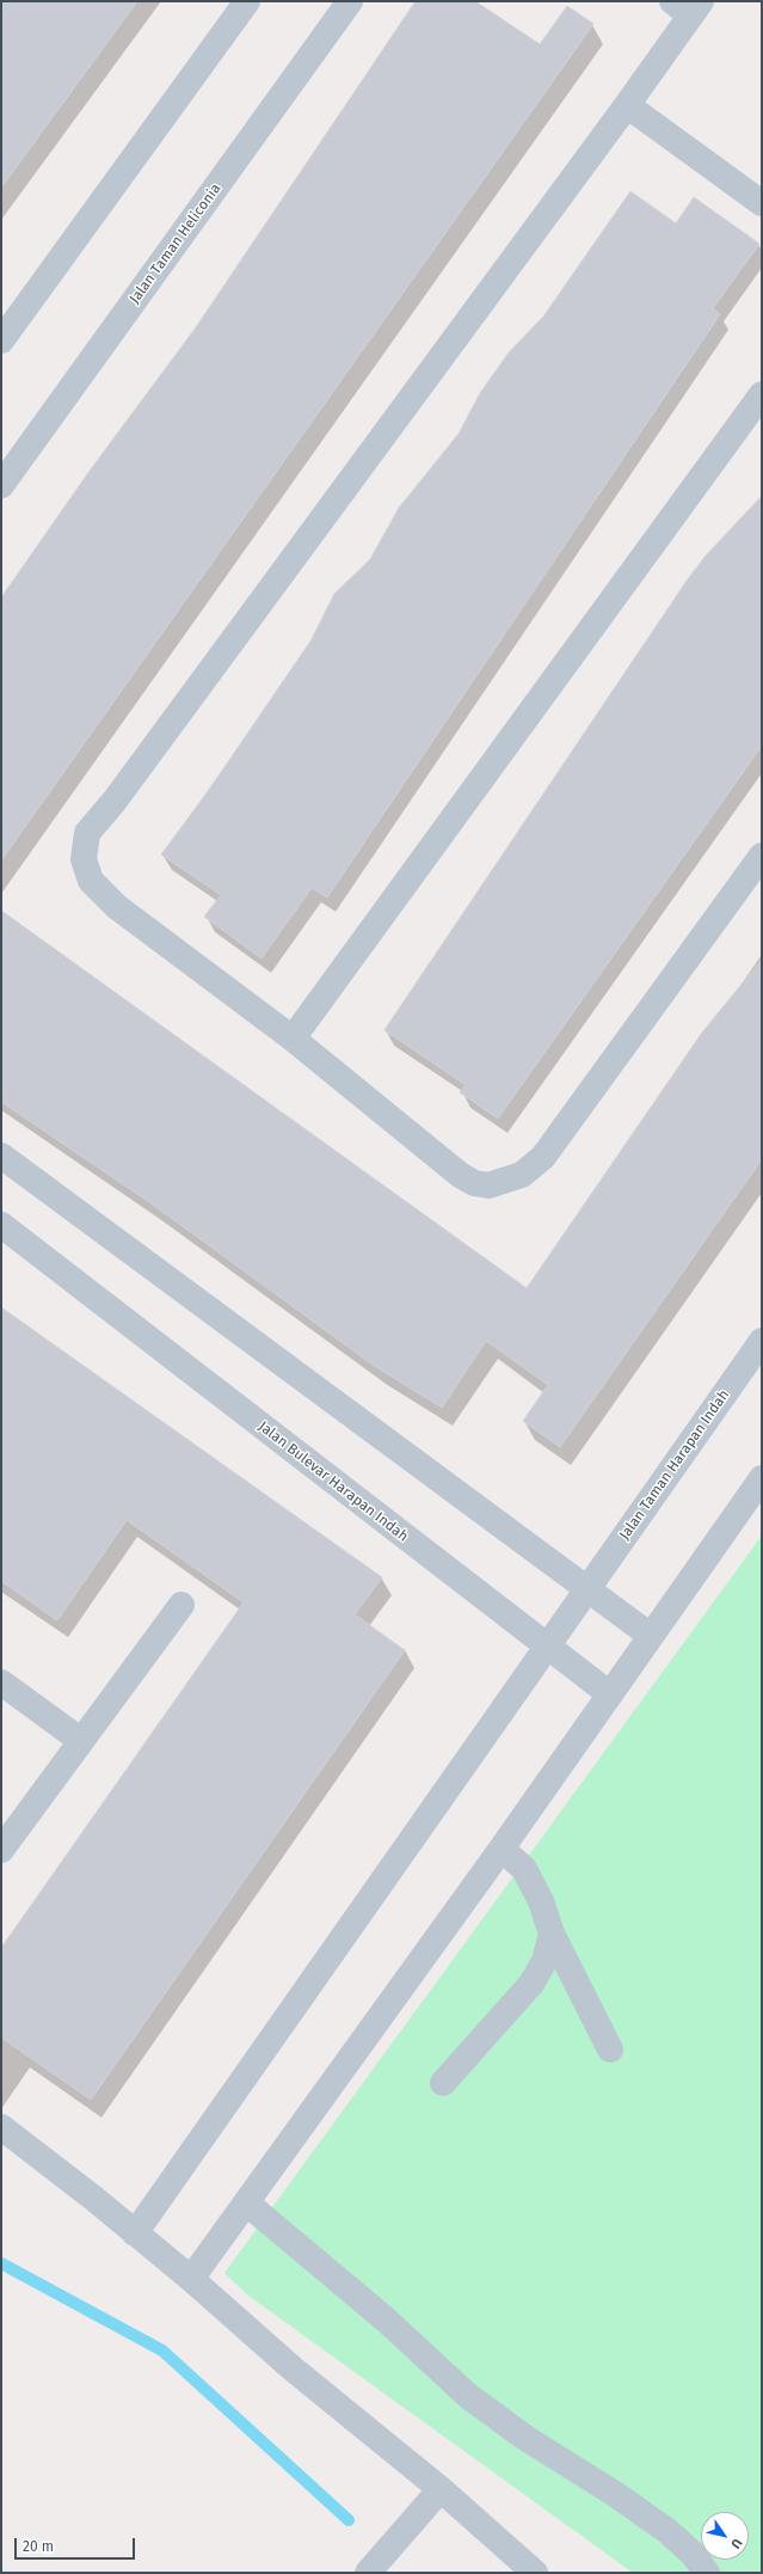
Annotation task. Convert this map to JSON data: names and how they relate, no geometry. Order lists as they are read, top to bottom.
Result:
{
  "streets": {
    "street": ["Jalan Taman Heliconia", "Jalan Taman Harapan Indah", "Jalan Bulevar Harapan Indah"]
  },
  "crossings": [
    ["Jalan Taman Harapan Indah", "Jalan Bulevar Harapan Indah"]
  ],
  "scale_bar": "20 m",
  "north": "bottom right"
}
